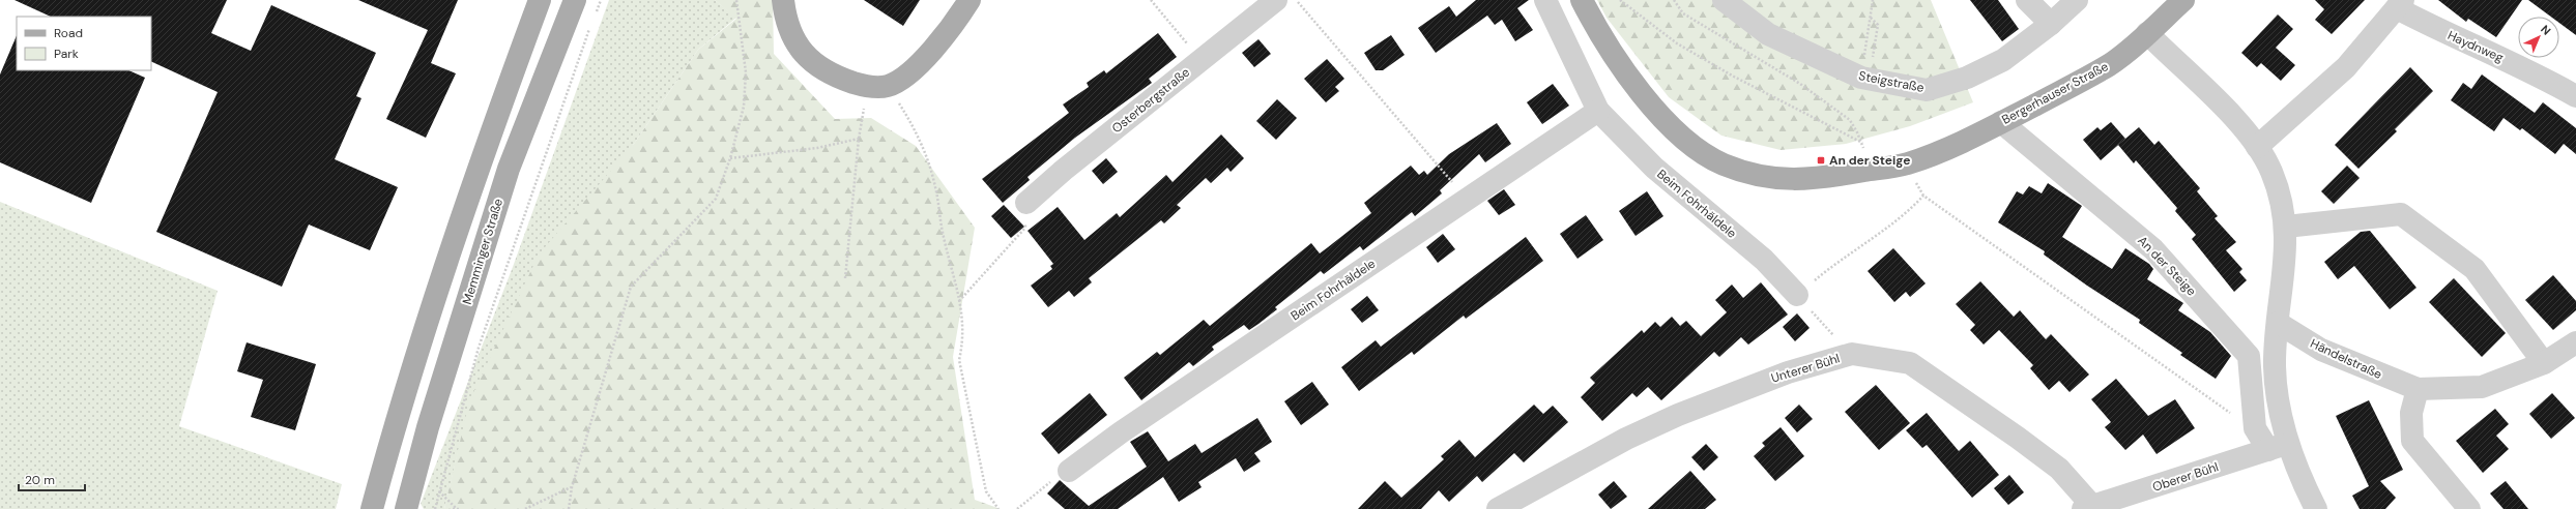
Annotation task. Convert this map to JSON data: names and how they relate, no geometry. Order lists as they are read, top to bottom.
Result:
{
  "streets": {
    "main road": ["Bergerhauser Straße", "Memminger Straße"],
    "street": [
      "Haydnweg",
      "Steigstraße",
      "Osterbergstraße",
      "Beim Fohrhäldele",
      "An der Steige",
      "Händelstraße",
      "Unterer Bühl",
      "Oberer Bühl"
    ]
  },
  "crossings": [
    ["Bergerhauser Straße", "An der Steige"],
    ["An der Steige", "Oberer Bühl"],
    ["Unterer Bühl", "Oberer Bühl"]
  ],
  "places": {
    "transit": ["An der Steige"]
  },
  "legend": ["Road", "Park"],
  "scale_bar": "20 m",
  "north": "top right"
}
